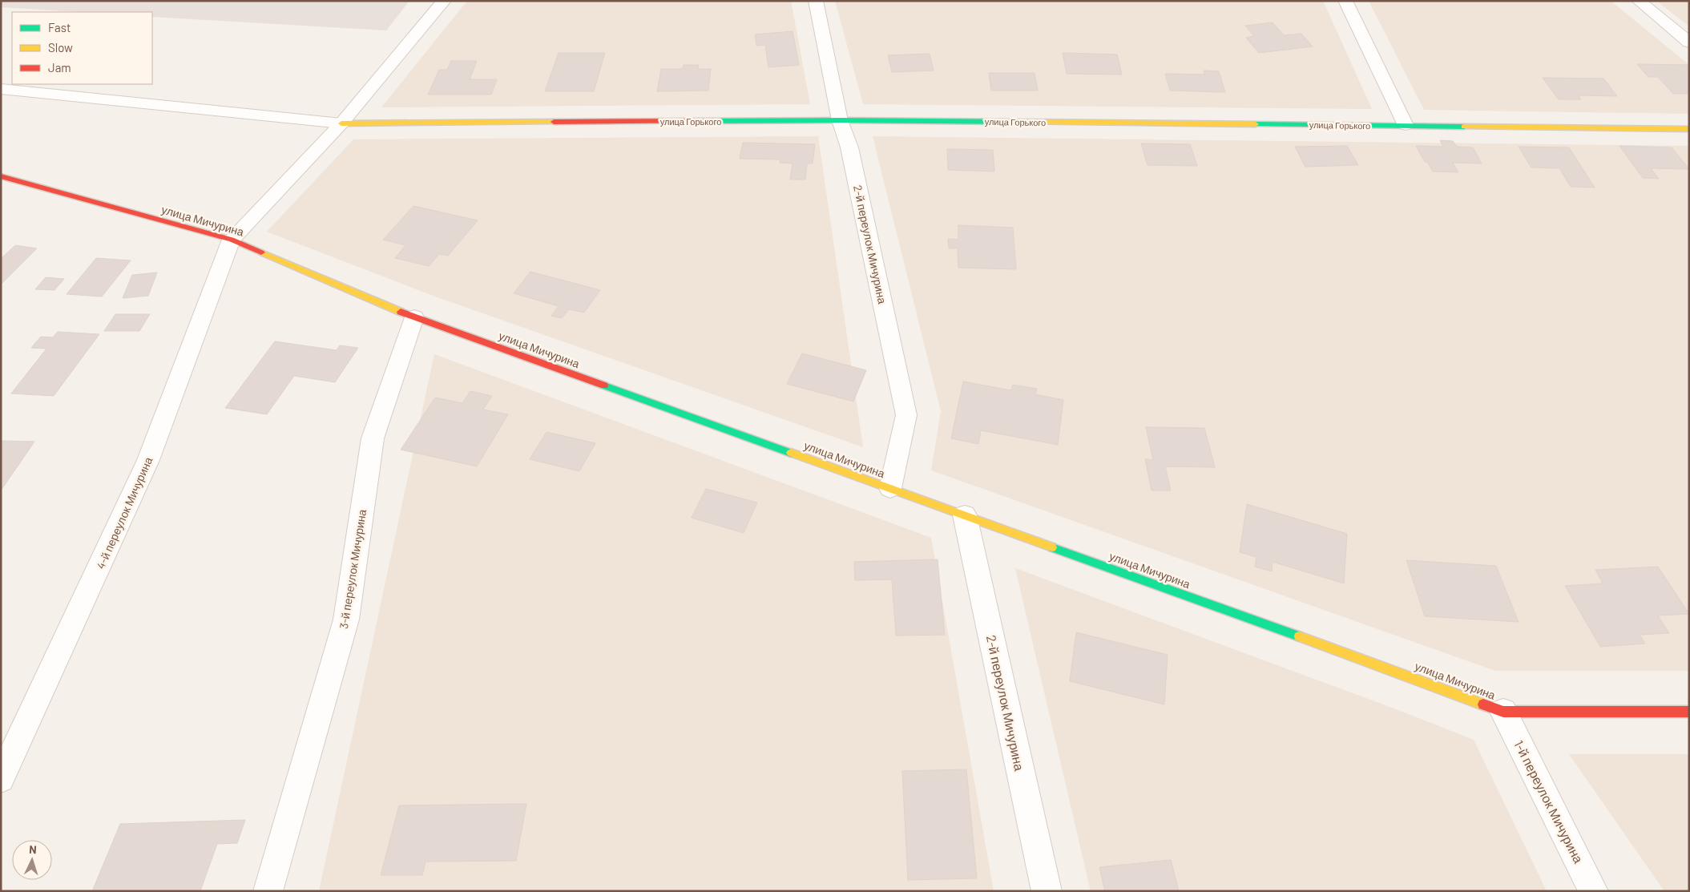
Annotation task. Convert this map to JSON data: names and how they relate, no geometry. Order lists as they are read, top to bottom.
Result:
{
  "streets": {
    "main road": ["улица Горького", "улица Мичурина"],
    "street": [
      "2-й переулок Мичурина",
      "4-й переулок Мичурина",
      "3-й переулок Мичурина",
      "1-й переулок Мичурина"
    ]
  },
  "crossings": [
    ["улица Горького", "2-й переулок Мичурина"],
    ["улица Мичурина", "2-й переулок Мичурина"],
    ["улица Мичурина", "4-й переулок Мичурина"],
    ["улица Мичурина", "3-й переулок Мичурина"],
    ["улица Мичурина", "1-й переулок Мичурина"]
  ],
  "legend": ["Fast", "Slow", "Jam"],
  "north": "top"
}
